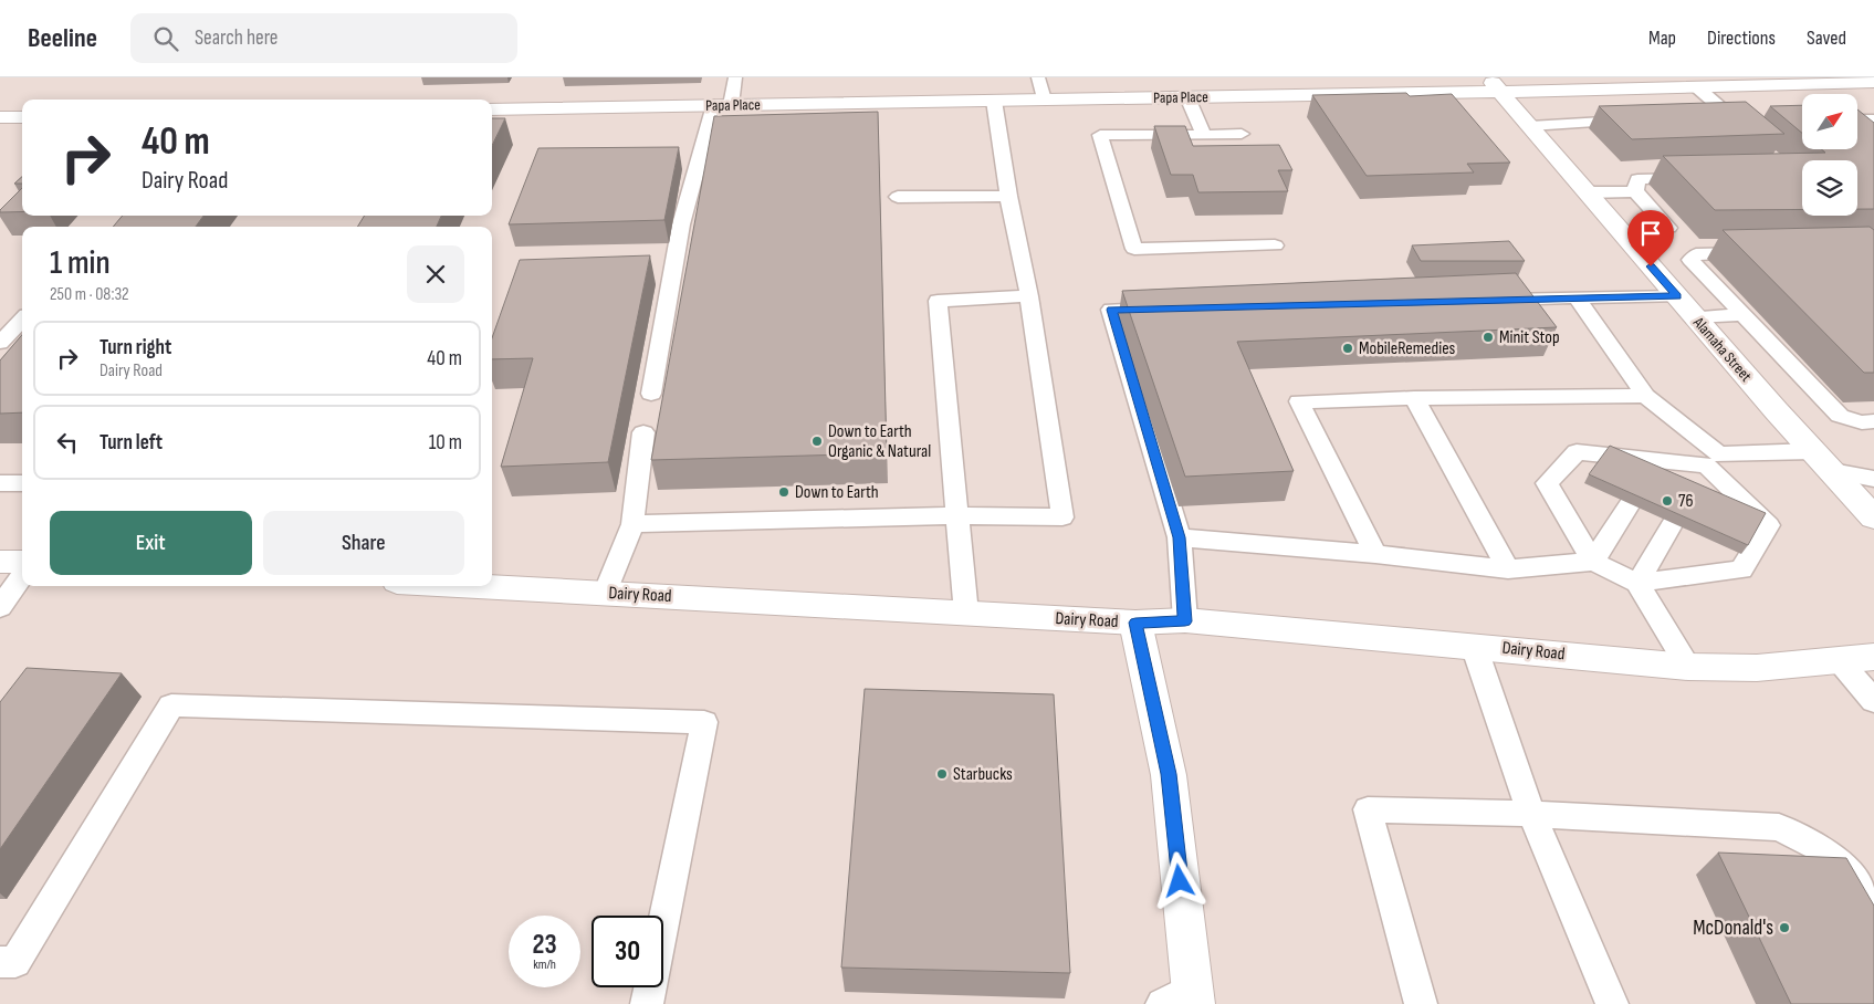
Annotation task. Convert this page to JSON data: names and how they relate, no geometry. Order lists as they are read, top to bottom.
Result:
{
  "streets": {
    "street": ["Papa Place", "Alamaha Street", "Dairy Road"]
  },
  "crossings": [
    ["Papa Place", "Alamaha Street"]
  ],
  "places": [
    "Minit Stop",
    "MobileRemedies",
    "Down to Earth Organic & Natural",
    "Down to Earth",
    "76",
    "Starbucks",
    "McDonald's"
  ],
  "north": "top right",
  "page": {
    "header": "Beeline",
    "search": "Search here",
    "nav": ["Map", "Directions", "Saved"],
    "turn": ["40 m", "Dairy Road"],
    "heading": ["1 min", "250 m · 08:32"],
    "list": [
      {
        "name": "Turn right",
        "note": "Dairy Road",
        "value": "40 m"
      },
      {
        "name": "Turn left",
        "value": "10 m"
      }
    ],
    "buttons": ["Exit", "Share"],
    "speed": "23 km/h",
    "limit": "30"
  }
}
